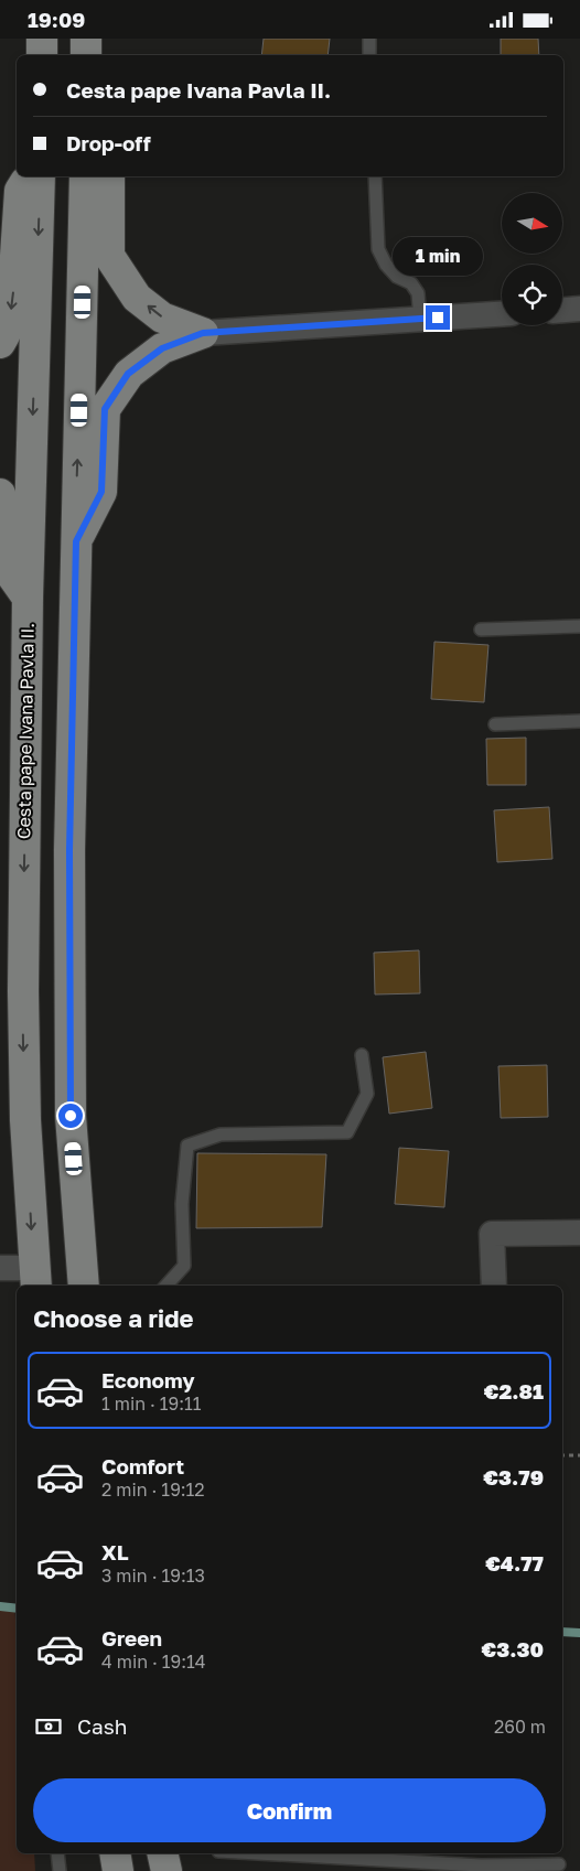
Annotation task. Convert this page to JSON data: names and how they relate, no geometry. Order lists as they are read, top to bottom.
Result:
{
  "streets": {
    "main road": ["Cesta pape Ivana Pavla II."]
  },
  "north": "right",
  "page": {
    "status": "19:09",
    "banner": ["Cesta pape Ivana Pavla II.", "Drop-off"],
    "bubble": "1 min",
    "heading": "Choose a ride",
    "list": [
      {
        "name": "Economy",
        "note": "1 min · 19:11",
        "value": "€2.81"
      },
      {
        "name": "Comfort",
        "note": "2 min · 19:12",
        "value": "€3.79"
      },
      {
        "name": "XL",
        "note": "3 min · 19:13",
        "value": "€4.77"
      },
      {
        "name": "Green",
        "note": "4 min · 19:14",
        "value": "€3.30"
      }
    ],
    "pay": ["Cash", "260 m"],
    "buttons": "Confirm"
  }
}
